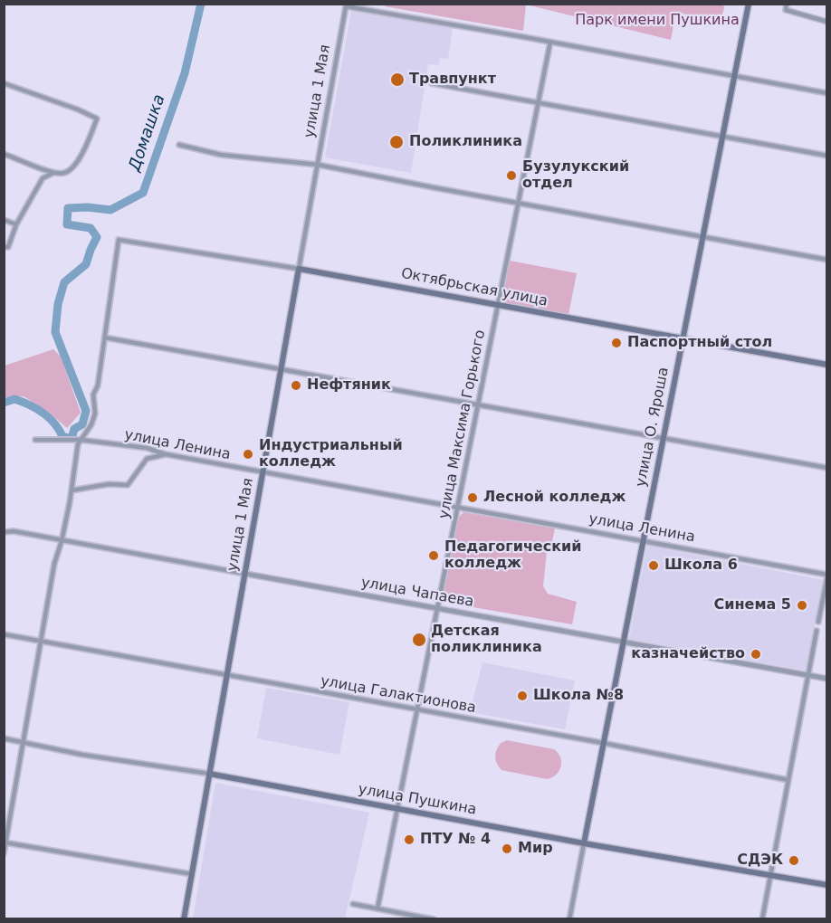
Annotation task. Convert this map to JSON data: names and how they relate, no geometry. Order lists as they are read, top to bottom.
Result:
{
  "streets": {
    "main road": [
      "улица 1 Мая",
      "Октябрьская улица",
      "улица О. Яроша",
      "улица Пушкина"
    ],
    "street": [
      "улица Максима Горького",
      "улица Ленина",
      "улица Чапаева",
      "улица Галактионова"
    ]
  },
  "crossings": [
    ["улица 1 Мая", "Октябрьская улица"],
    ["улица 1 Мая", "улица Максима Горького"],
    ["улица 1 Мая", "улица Ленина"],
    ["улица 1 Мая", "улица Чапаева"],
    ["улица 1 Мая", "улица Галактионова"],
    ["улица 1 Мая", "улица Пушкина"],
    ["Октябрьская улица", "улица Максима Горького"],
    ["Октябрьская улица", "улица О. Яроша"],
    ["улица Максима Горького", "улица Ленина"],
    ["улица Максима Горького", "улица Чапаева"],
    ["улица Максима Горького", "улица Галактионова"],
    ["улица Максима Горького", "улица Пушкина"],
    ["улица О. Яроша", "улица Ленина"],
    ["улица О. Яроша", "улица Чапаева"],
    ["улица О. Яроша", "улица Галактионова"],
    ["улица О. Яроша", "улица Пушкина"]
  ],
  "water": ["Домашка"],
  "parks": ["Парк имени Пушкина"],
  "places": [
    "Травпункт",
    "Поликлиника",
    "Бузулукский отдел",
    "Паспортный стол",
    "Нефтяник",
    "Индустриальный колледж",
    "Лесной колледж",
    "Педагогический колледж",
    "Школа 6",
    "Синема 5",
    "Детская поликлиника",
    "казначейство",
    "Школа №8",
    "ПТУ № 4",
    "Мир",
    "СДЭК"
  ]
}
